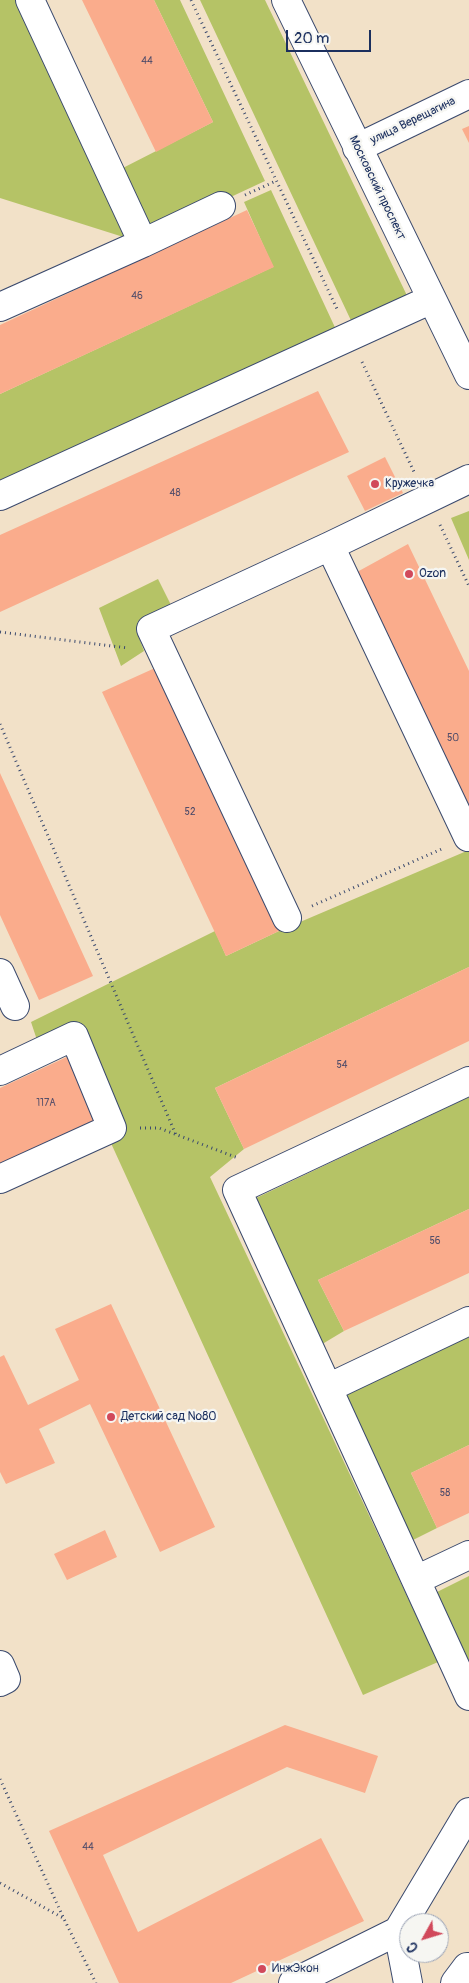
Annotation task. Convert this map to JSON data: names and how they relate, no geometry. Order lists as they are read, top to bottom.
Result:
{
  "streets": {
    "street": ["улица Верещагина", "Московский проспект"]
  },
  "crossings": [
    ["улица Верещагина", "Московский проспект"]
  ],
  "places": [
    "Кружечка",
    "Ozon",
    "Детский сад №80",
    "ИнжЭкон"
  ],
  "house_numbers": [
    "44",
    "46",
    "48",
    "50",
    "52",
    "54",
    "117А",
    "56",
    "58",
    "44"
  ],
  "scale_bar": "20 m",
  "north": "bottom left"
}
